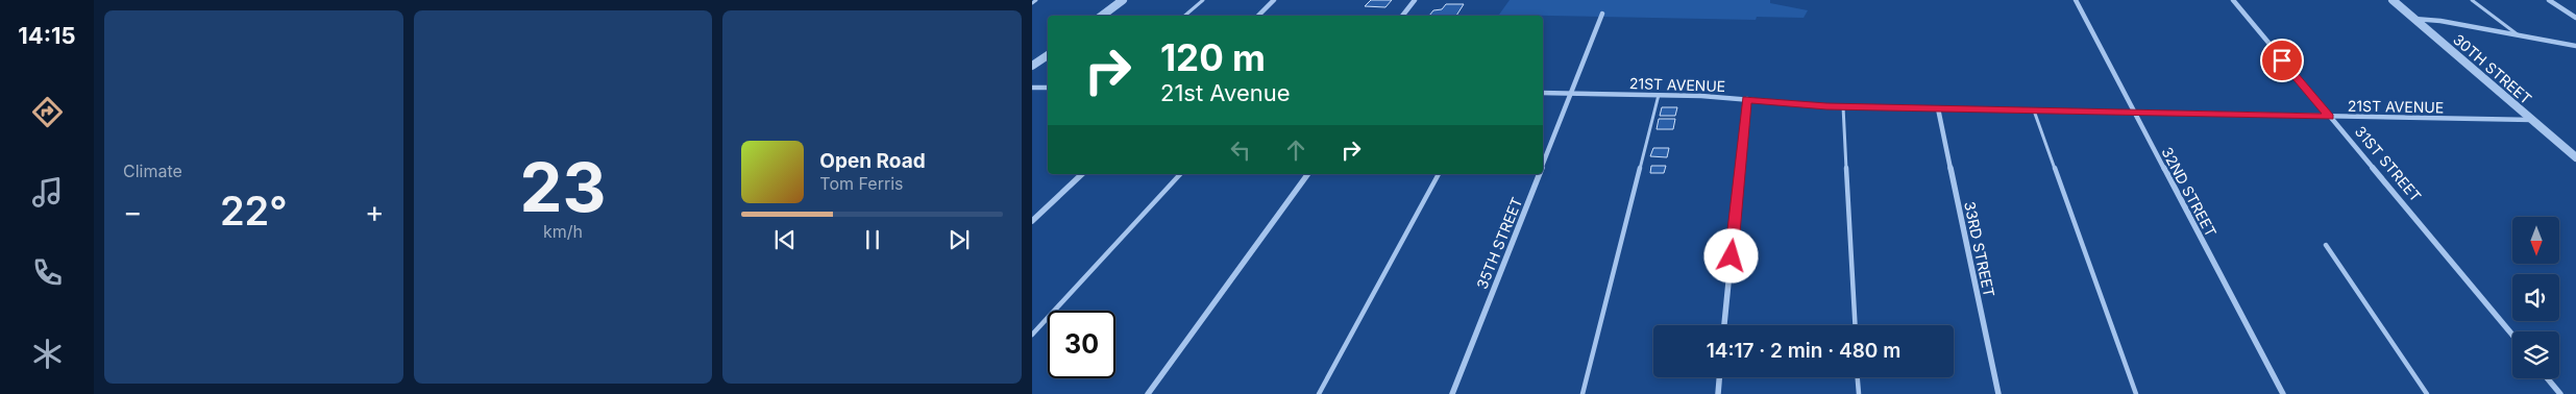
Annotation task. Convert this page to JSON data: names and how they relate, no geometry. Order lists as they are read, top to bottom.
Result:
{
  "streets": {
    "street": [
      "30TH STREET",
      "21ST AVENUE",
      "31ST STREET",
      "32ND STREET",
      "35TH STREET",
      "33RD STREET"
    ]
  },
  "crossings": [
    ["30TH STREET", "21ST AVENUE"],
    ["21ST AVENUE", "31ST STREET"],
    ["21ST AVENUE", "32ND STREET"],
    ["21ST AVENUE", "35TH STREET"],
    ["21ST AVENUE", "33RD STREET"]
  ],
  "north": "bottom",
  "page": {
    "tabs": "14:15",
    "tile": [
      "Climate",
      ["23", "km/h"]
    ],
    "turn": ["120 m", "21st Avenue"],
    "song": ["Open Road", "Tom Ferris"],
    "heat": ["−", "22°", "+"],
    "limit": "30",
    "trip": "14:17 · 2 min · 480 m"
  }
}
